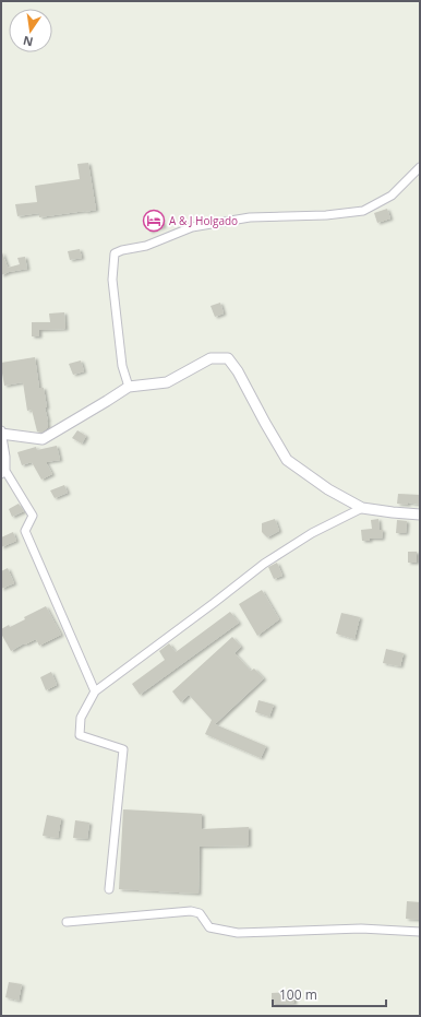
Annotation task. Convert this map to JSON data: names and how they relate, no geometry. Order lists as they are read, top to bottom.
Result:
{
  "places": {
    "hotel": ["A & J Holgado"]
  },
  "scale_bar": "100 m",
  "north": "bottom"
}
